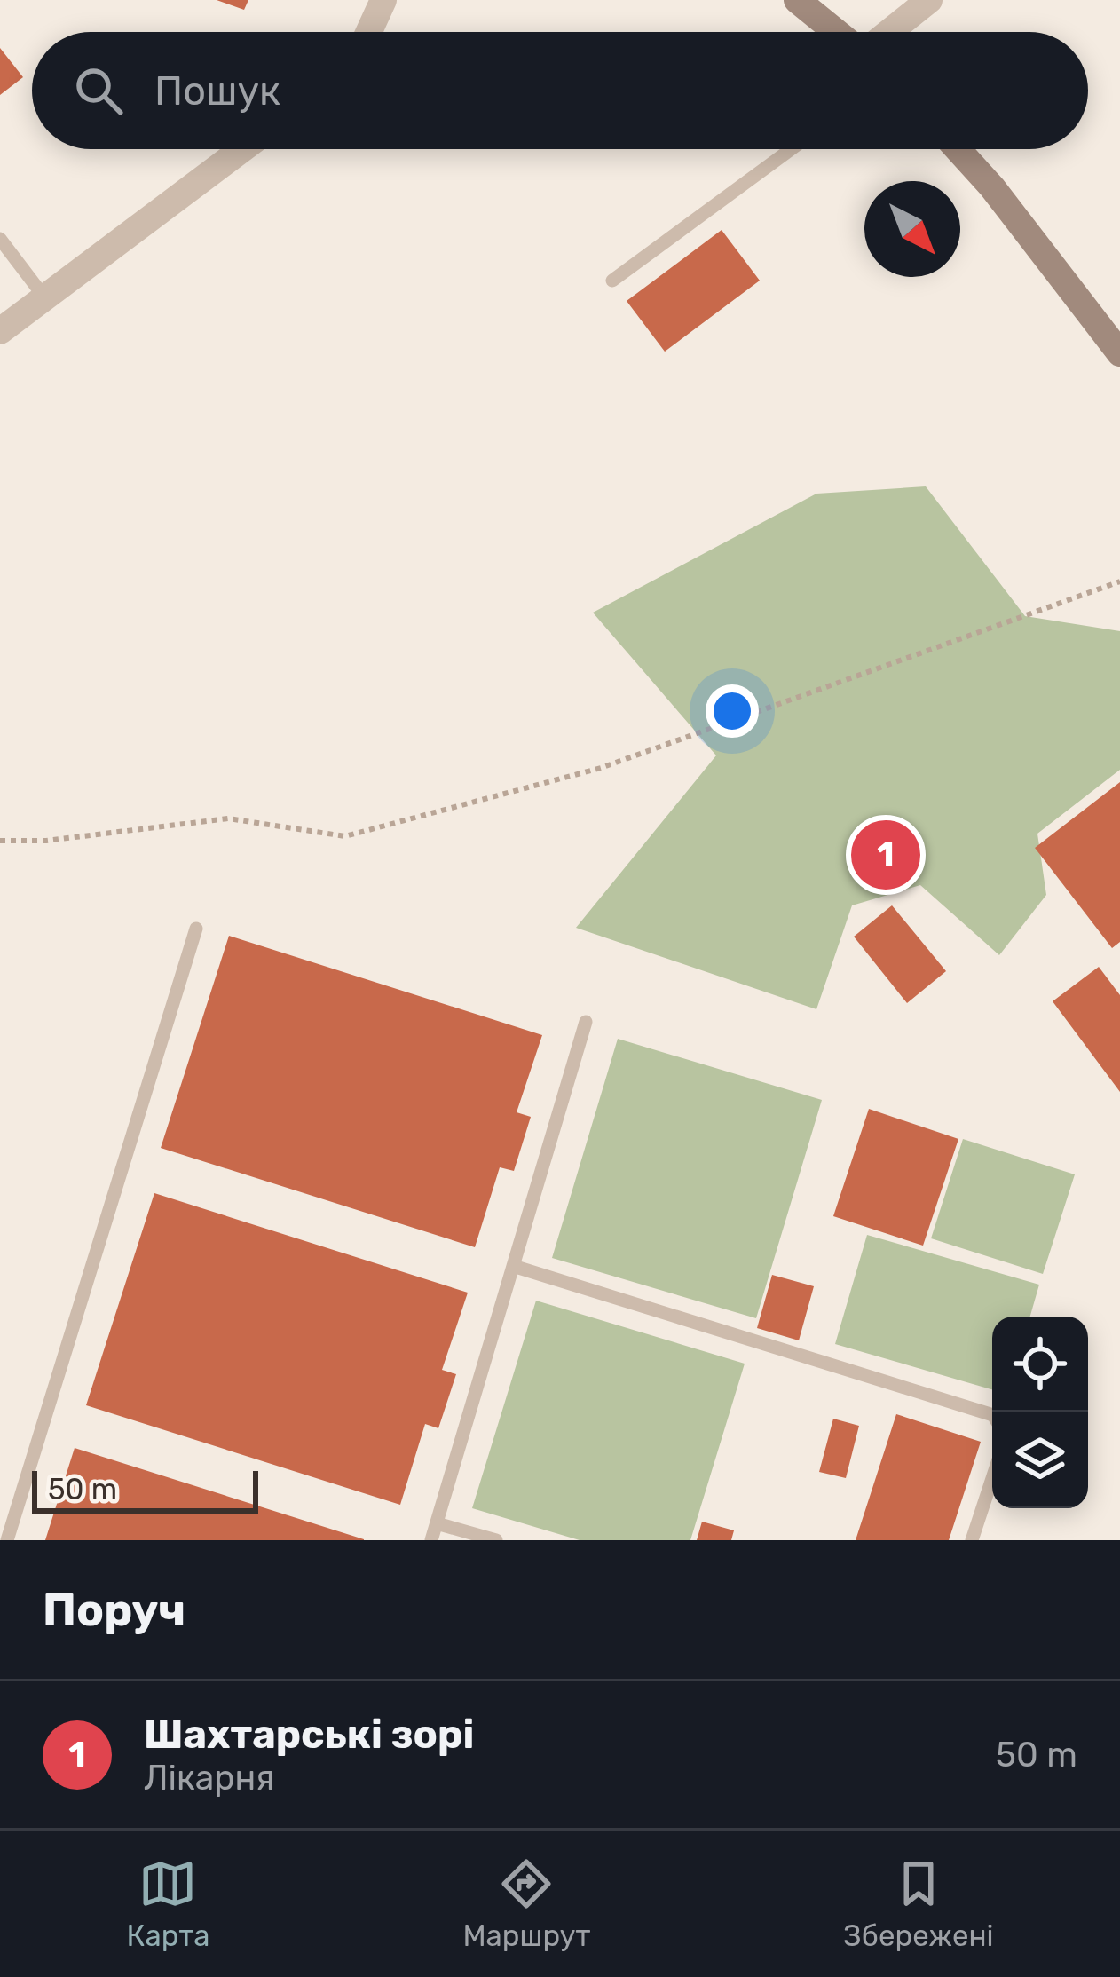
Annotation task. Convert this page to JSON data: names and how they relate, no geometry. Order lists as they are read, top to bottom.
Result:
{
  "scale_bar": "50 m",
  "north": "bottom right",
  "page": {
    "search": "Пошук",
    "pins": "1",
    "scale": "50 m",
    "heading": "Поруч",
    "list": [
      {
        "mark": "1",
        "name": "Шахтарські зорі",
        "note": "Лікарня",
        "value": "50 m"
      }
    ],
    "nav": ["Карта", "Маршрут", "Збережені"]
  }
}
